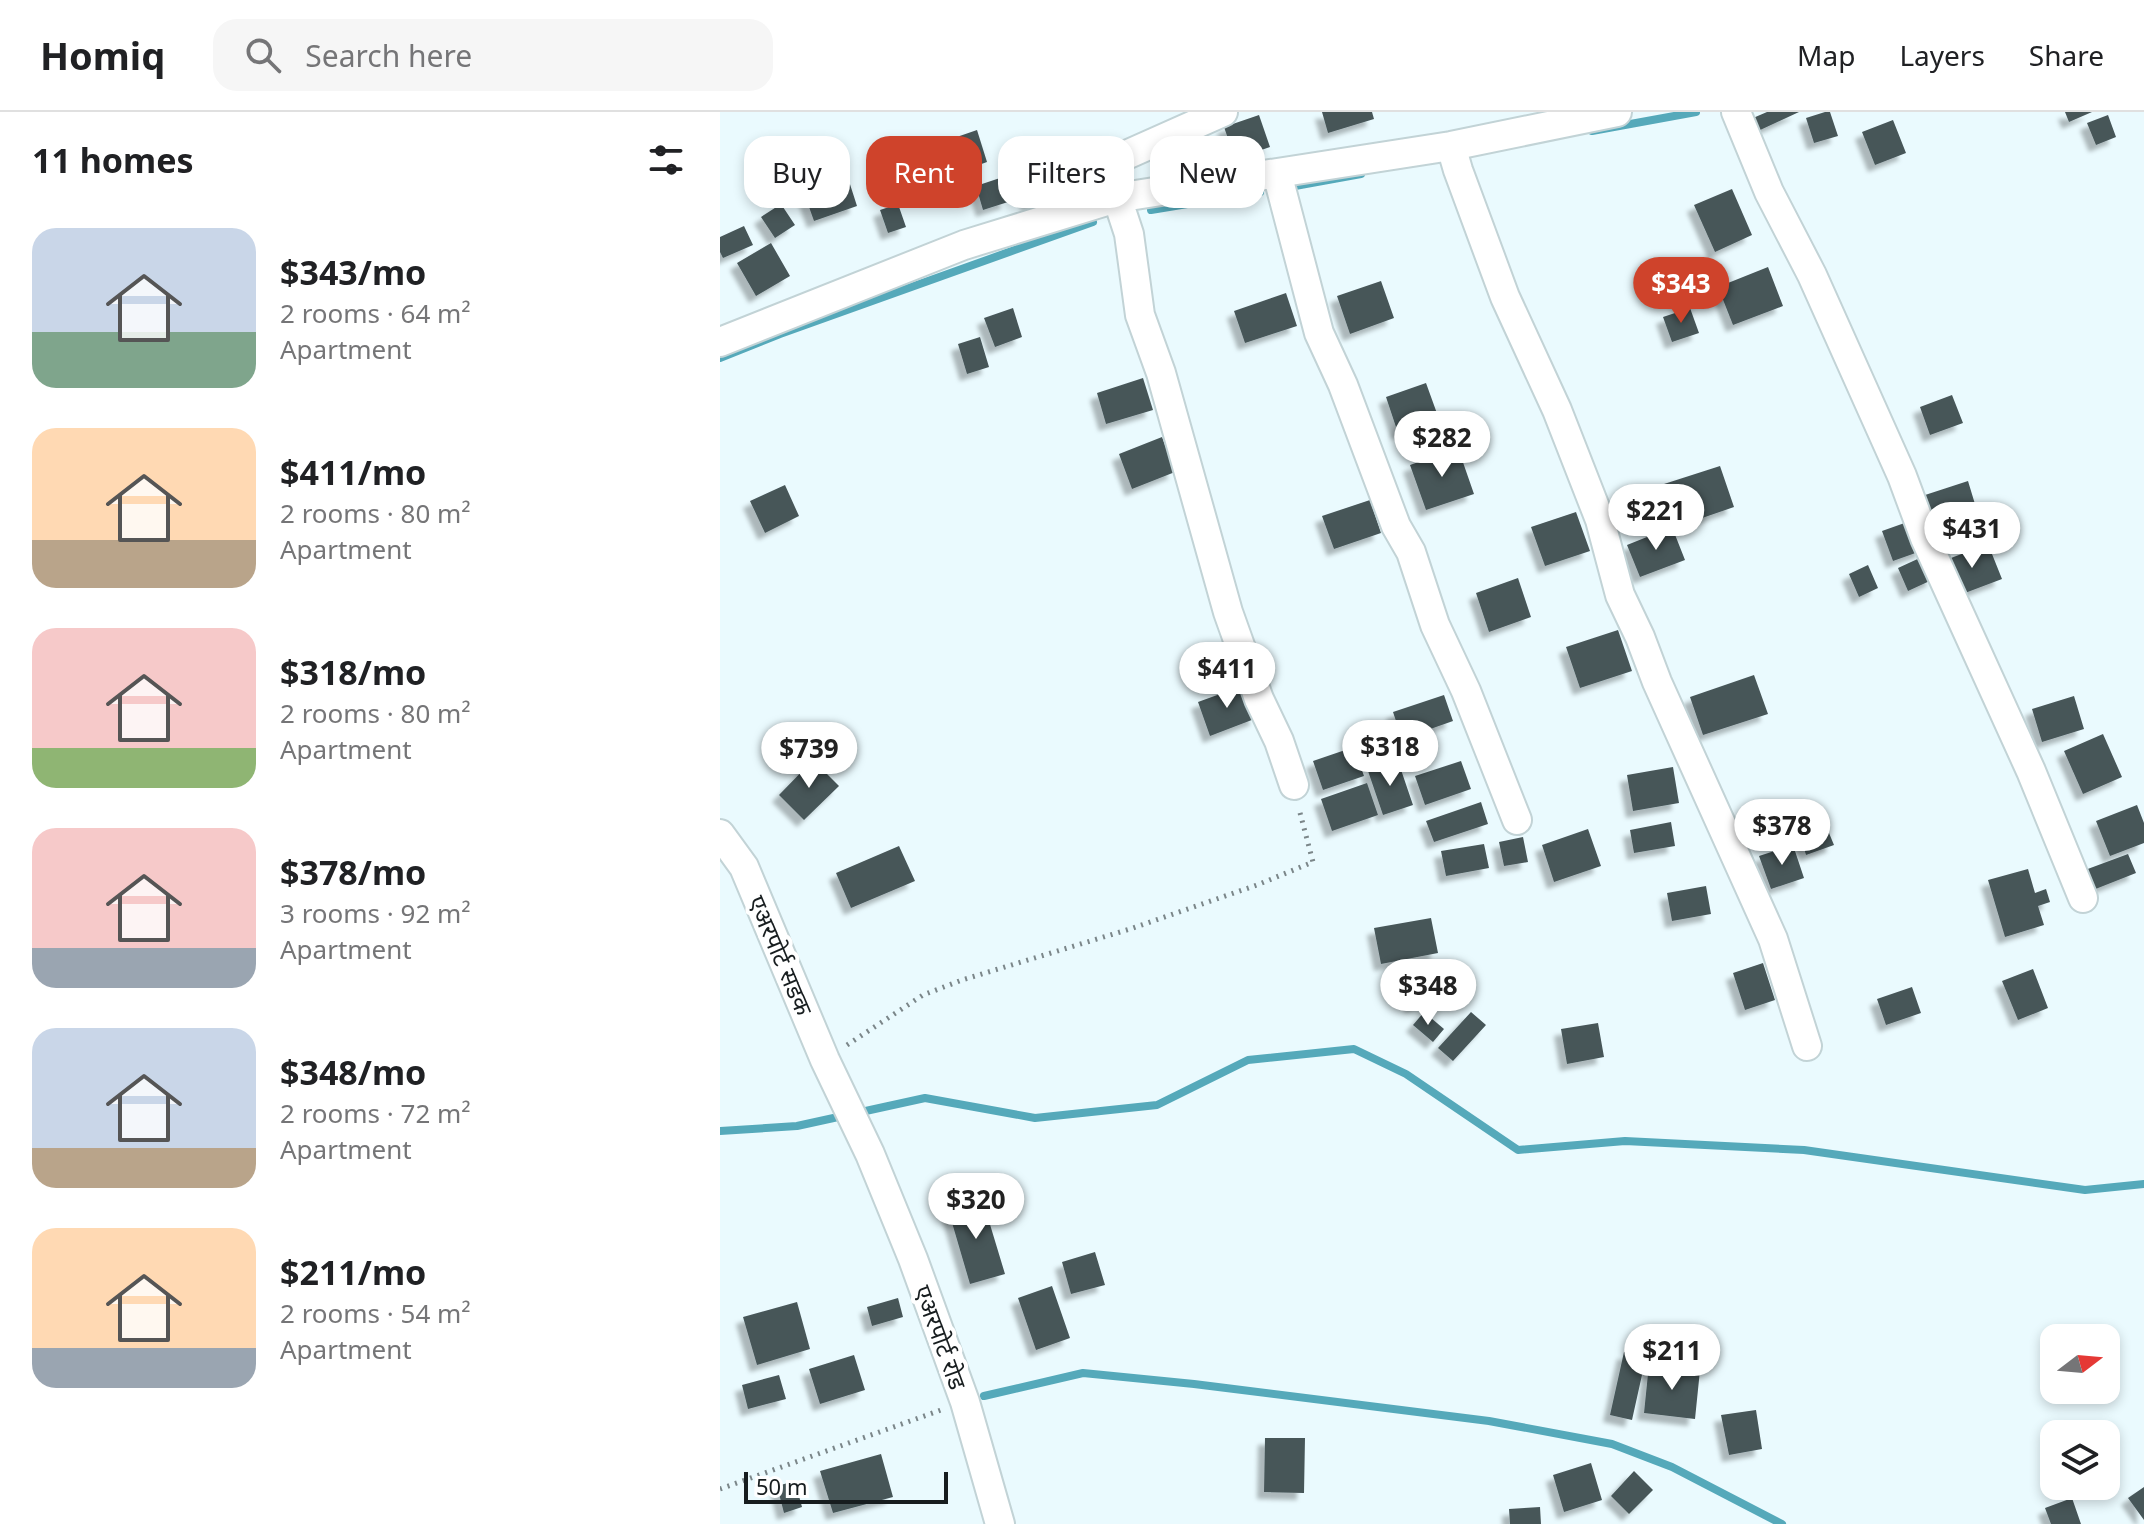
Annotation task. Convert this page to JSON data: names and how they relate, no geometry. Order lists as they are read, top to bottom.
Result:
{
  "streets": {
    "street": ["एअरपोर्ट सडक", "एअरपोर्ट रोड"]
  },
  "crossings": [
    ["एअरपोर्ट सडक", "एअरपोर्ट रोड"]
  ],
  "scale_bar": "50 m",
  "north": "right",
  "page": {
    "header": "Homiq",
    "search": "Search here",
    "nav": ["Map", "Layers", "Share"],
    "heading": "11 homes",
    "chip": [
      "Buy",
      "Rent",
      "Filters",
      "New"
    ],
    "list": [
      {
        "name": "$343/mo",
        "note": "2 rooms · 64 m² · Apartment"
      },
      {
        "name": "$411/mo",
        "note": "2 rooms · 80 m² · Apartment"
      },
      {
        "name": "$318/mo",
        "note": "2 rooms · 80 m² · Apartment"
      },
      {
        "name": "$378/mo",
        "note": "3 rooms · 92 m² · Apartment"
      },
      {
        "name": "$348/mo",
        "note": "2 rooms · 72 m² · Apartment"
      },
      {
        "name": "$211/mo",
        "note": "2 rooms · 54 m² · Apartment"
      }
    ],
    "price": [
      "$343",
      "$282",
      "$221",
      "$431",
      "$411",
      "$318",
      "$739",
      "$378",
      "$348",
      "$320",
      "$211"
    ],
    "scale": "50 m"
  }
}
